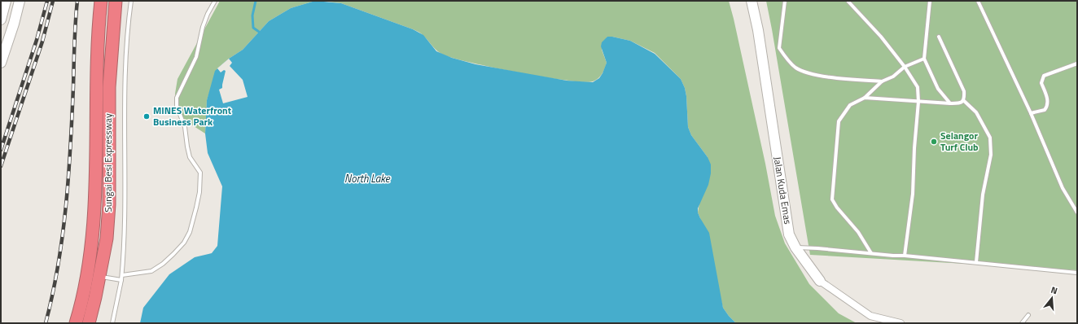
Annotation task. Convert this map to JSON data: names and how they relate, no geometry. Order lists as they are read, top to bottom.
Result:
{
  "streets": {
    "highway": ["Sungai Besi Expressway"],
    "street": ["Jalan Kuda Emas"]
  },
  "water": ["North Lake"],
  "places": ["MINES Waterfront Business Park", "Selangor Turf Club"],
  "north": "top"
}
